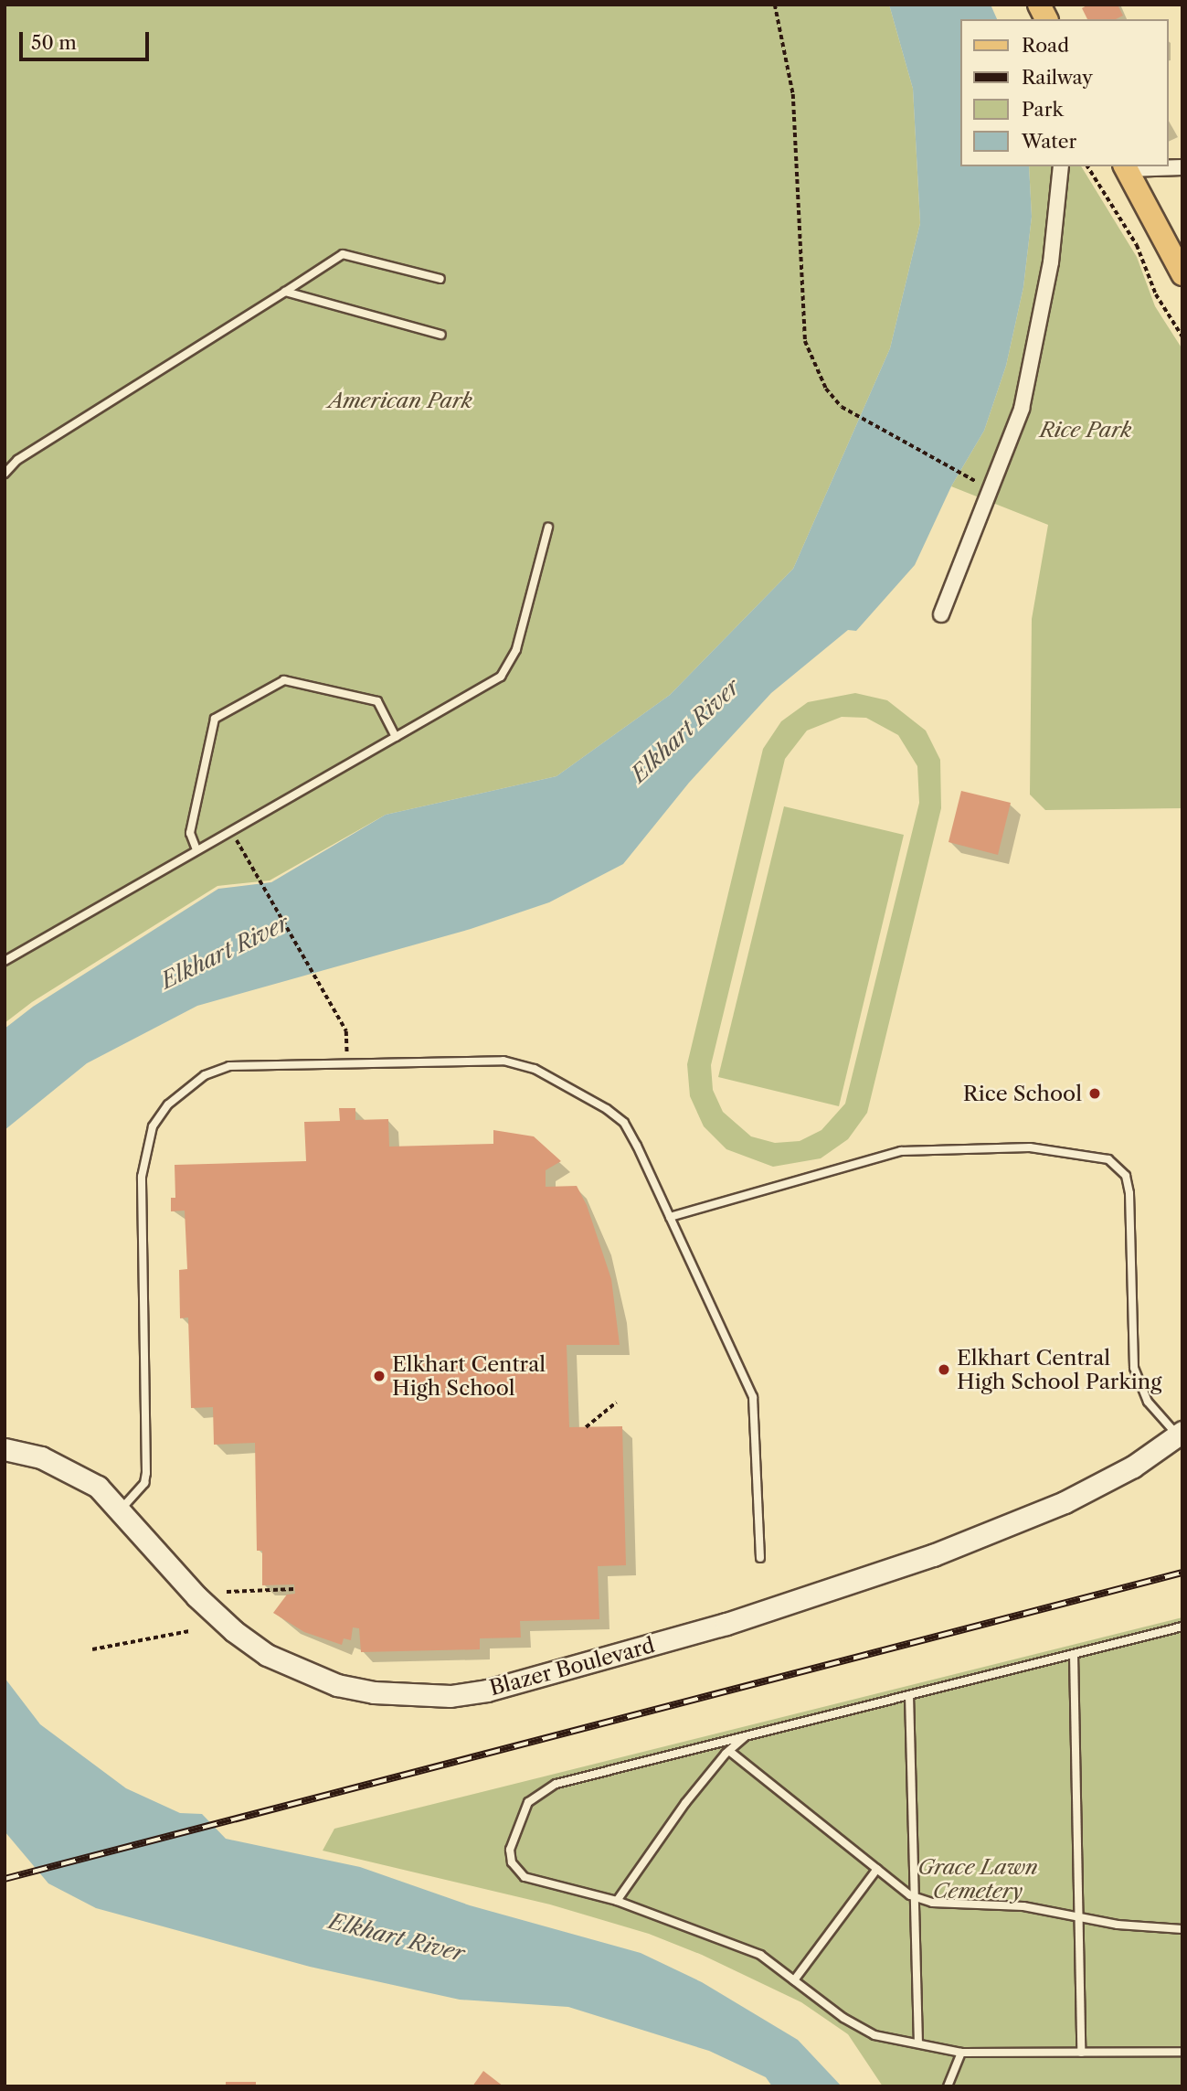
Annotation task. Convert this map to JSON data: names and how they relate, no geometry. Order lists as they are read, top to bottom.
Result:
{
  "streets": {
    "main road": ["Blazer Boulevard"]
  },
  "water": ["Elkhart River"],
  "parks": ["American Park", "Rice Park", "Grace Lawn Cemetery"],
  "places": ["Rice School", "Elkhart Central High School Parking", "Elkhart Central High School"],
  "legend": [
    "Road",
    "Railway",
    "Park",
    "Water"
  ],
  "scale_bar": "50 m"
}
